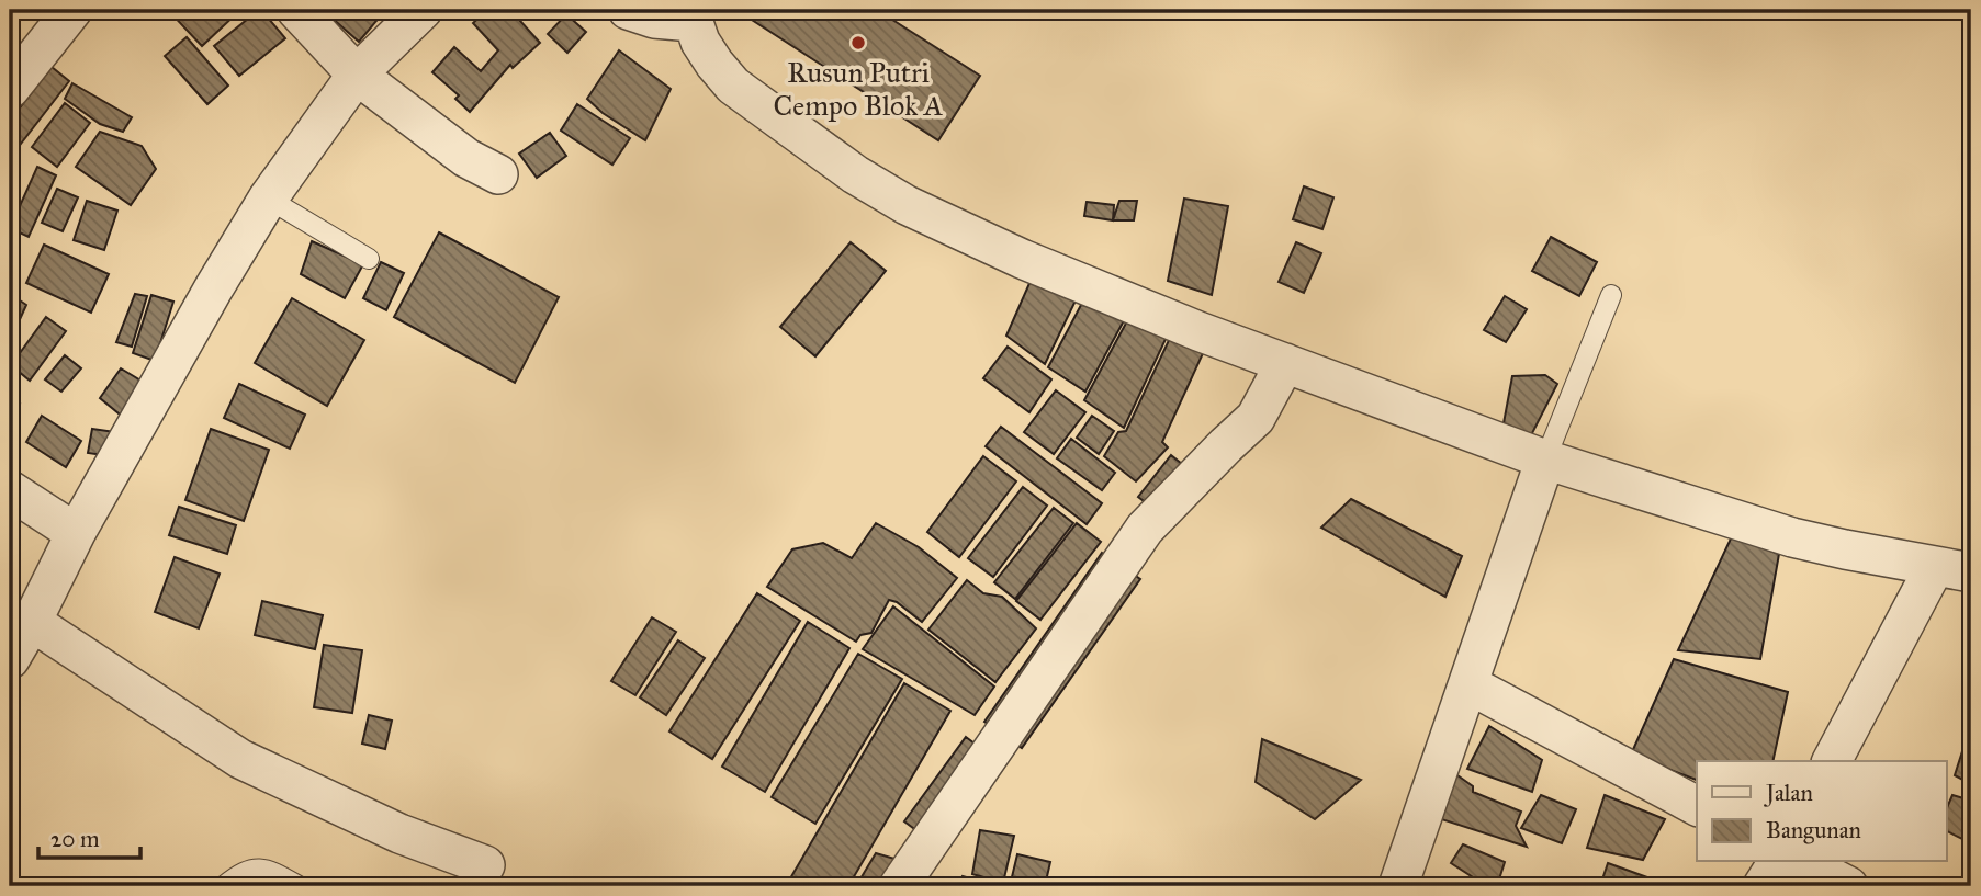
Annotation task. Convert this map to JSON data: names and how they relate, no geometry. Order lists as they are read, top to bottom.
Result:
{
  "places": ["Rusun Putri Cempo Blok A"],
  "legend": ["Jalan", "Bangunan"],
  "scale_bar": "20 m"
}
